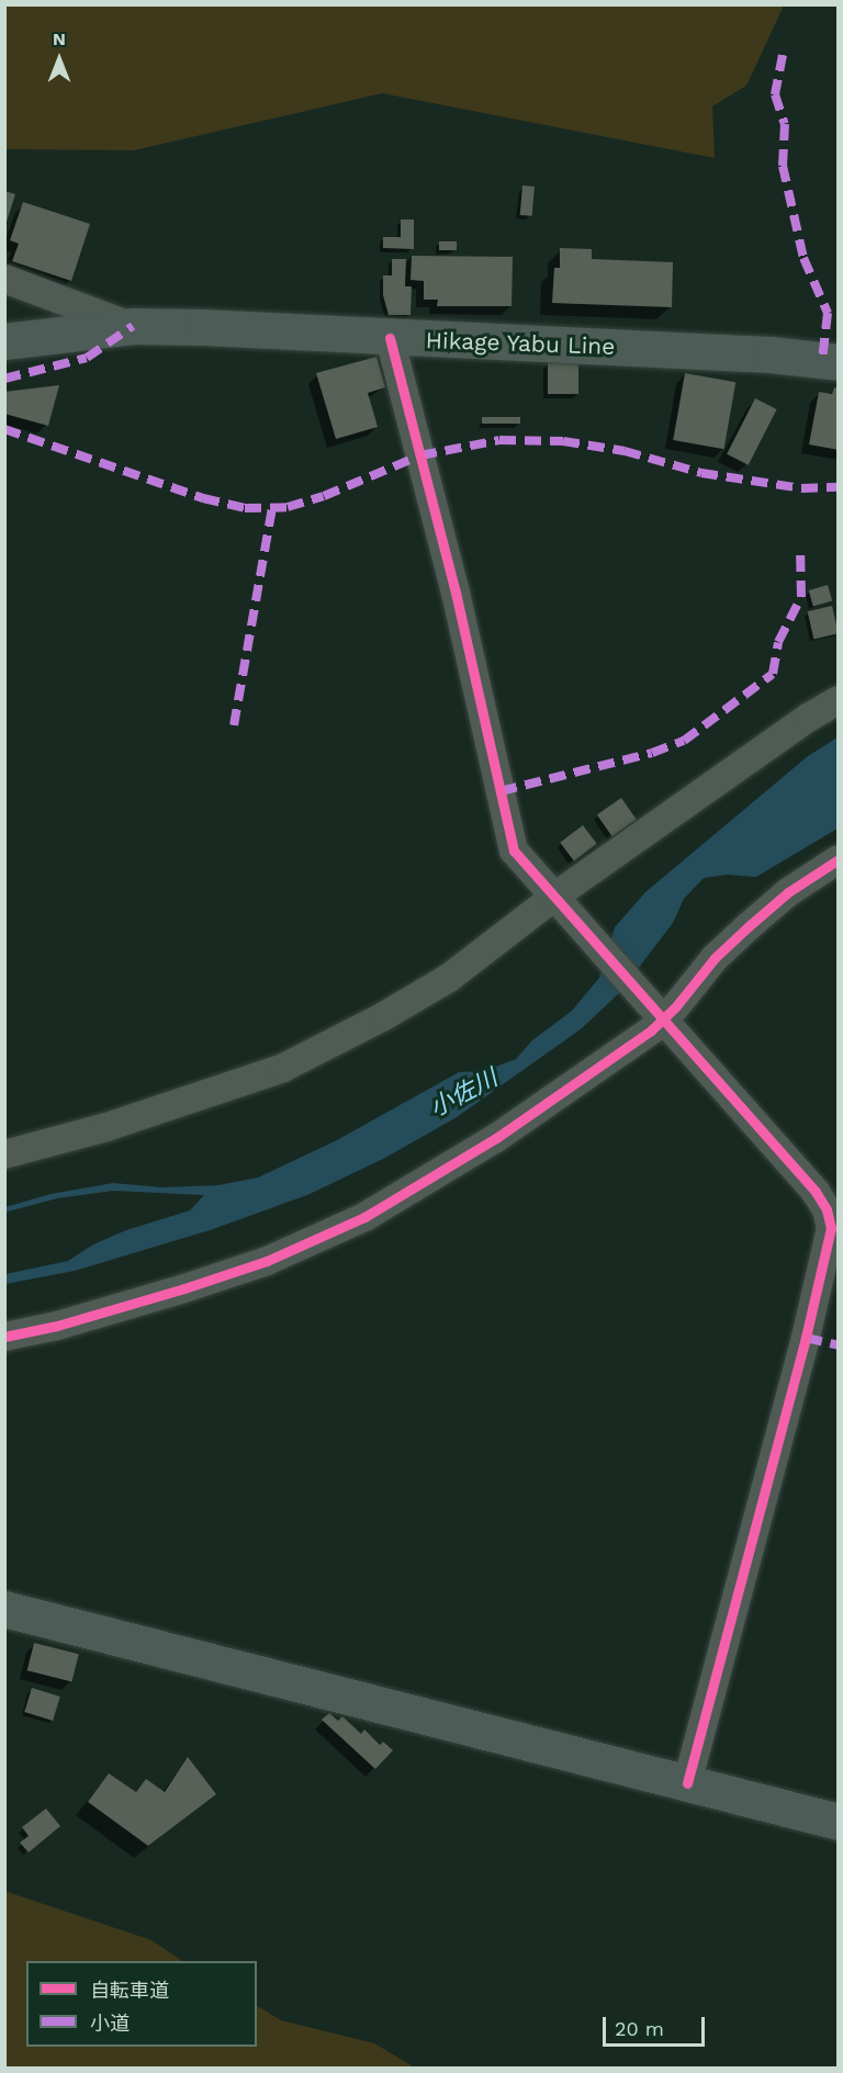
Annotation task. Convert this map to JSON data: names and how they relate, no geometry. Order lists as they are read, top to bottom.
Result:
{
  "streets": {
    "street": ["Hikage Yabu Line"]
  },
  "water": ["小佐川"],
  "legend": ["自転車道", "小道"],
  "scale_bar": "20 m",
  "north": "top"
}
